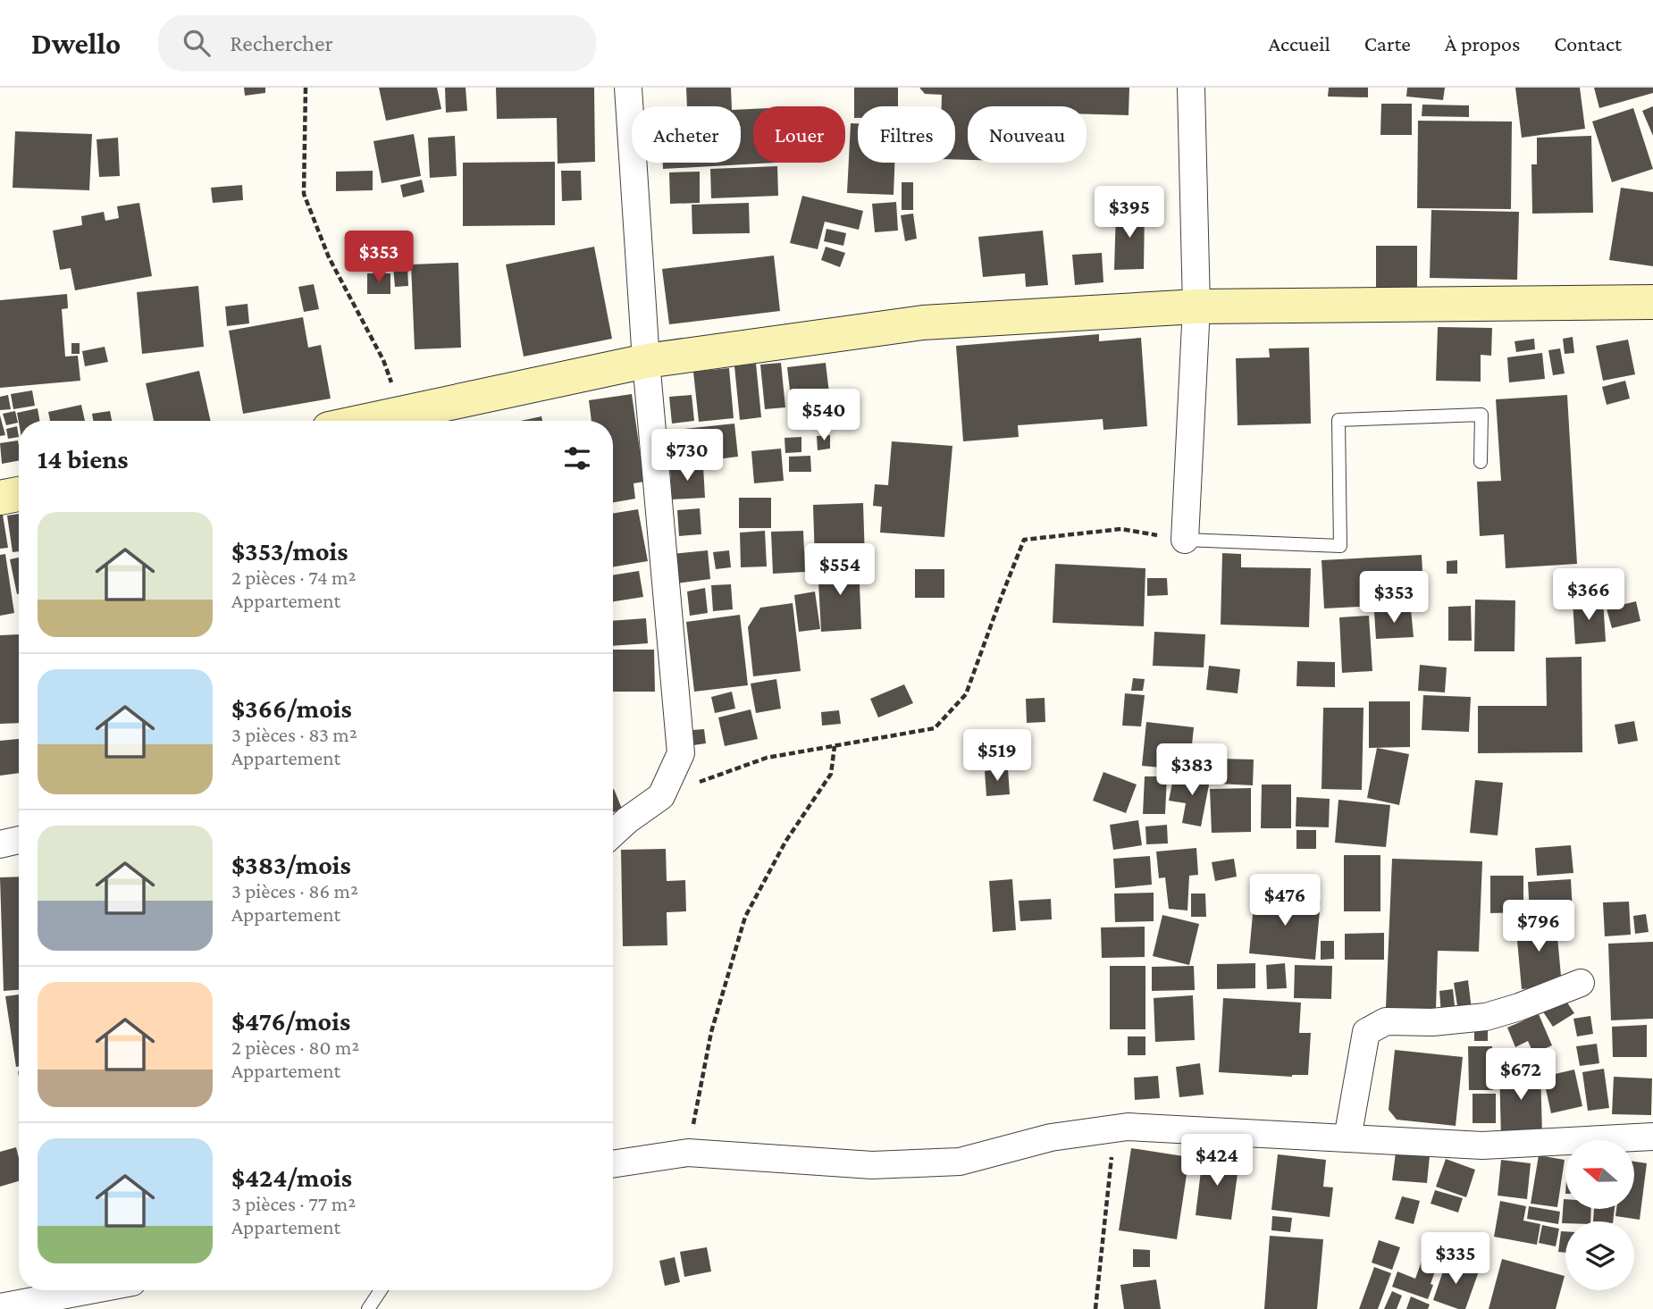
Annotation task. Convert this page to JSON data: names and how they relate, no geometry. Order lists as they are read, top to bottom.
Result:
{
  "north": "left",
  "page": {
    "header": "Dwello",
    "search": "Rechercher",
    "nav": [
      "Accueil",
      "Carte",
      "À propos",
      "Contact"
    ],
    "chip": [
      "Acheter",
      "Louer",
      "Filtres",
      "Nouveau"
    ],
    "price": [
      "$395",
      "$353",
      "$540",
      "$730",
      "$554",
      "$366",
      "$353",
      "$519",
      "$383",
      "$476",
      "$796",
      "$672",
      "$424",
      "$335"
    ],
    "heading": "14 biens",
    "list": [
      {
        "name": "$353/mois",
        "note": "2 pièces · 74 m² · Appartement"
      },
      {
        "name": "$366/mois",
        "note": "3 pièces · 83 m² · Appartement"
      },
      {
        "name": "$383/mois",
        "note": "3 pièces · 86 m² · Appartement"
      },
      {
        "name": "$476/mois",
        "note": "2 pièces · 80 m² · Appartement"
      },
      {
        "name": "$424/mois",
        "note": "3 pièces · 77 m² · Appartement"
      }
    ]
  }
}
